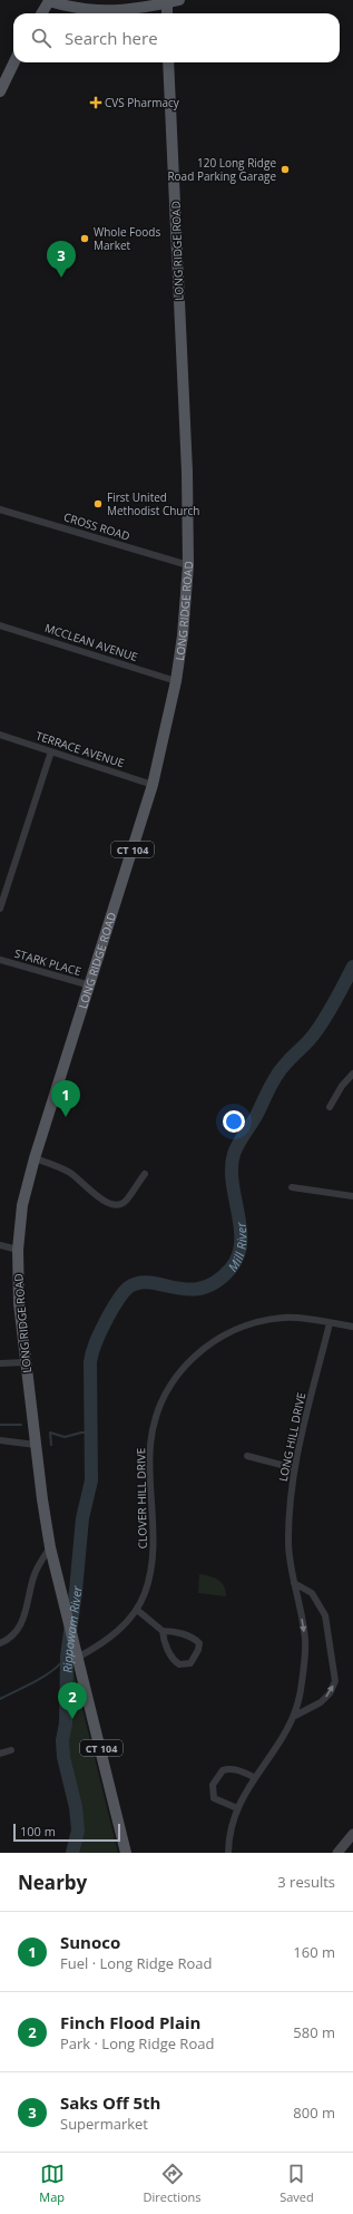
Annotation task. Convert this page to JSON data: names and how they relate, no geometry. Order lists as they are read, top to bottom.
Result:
{
  "streets": {
    "main road": ["LONG RIDGE ROAD", "CT 104"],
    "street": [
      "CROSS ROAD",
      "MCCLEAN AVENUE",
      "TERRACE AVENUE",
      "STARK PLACE",
      "LONG HILL DRIVE",
      "CLOVER HILL DRIVE"
    ]
  },
  "crossings": [
    ["LONG RIDGE ROAD", "CROSS ROAD"],
    ["LONG RIDGE ROAD", "MCCLEAN AVENUE"],
    ["LONG RIDGE ROAD", "TERRACE AVENUE"],
    ["LONG RIDGE ROAD", "STARK PLACE"],
    ["LONG RIDGE ROAD", "CLOVER HILL DRIVE"],
    ["LONG HILL DRIVE", "CLOVER HILL DRIVE"]
  ],
  "water": ["Mill River", "Rippowam River"],
  "places": {
    "health": ["CVS Pharmacy"],
    "other": ["120 Long Ridge Road Parking Garage", "Whole Foods Market", "First United Methodist Church"]
  },
  "scale_bar": "100 m",
  "page": {
    "search": "Search here",
    "pins": ["3", "1", "2"],
    "scale": "100 m",
    "heading": ["Nearby", "3 results"],
    "list": [
      {
        "mark": "1",
        "name": "Sunoco",
        "note": "Fuel · Long Ridge Road",
        "value": "160 m"
      },
      {
        "mark": "2",
        "name": "Finch Flood Plain",
        "note": "Park · Long Ridge Road",
        "value": "580 m"
      },
      {
        "mark": "3",
        "name": "Saks Off 5th",
        "note": "Supermarket",
        "value": "800 m"
      }
    ],
    "nav": ["Map", "Directions", "Saved"]
  }
}
